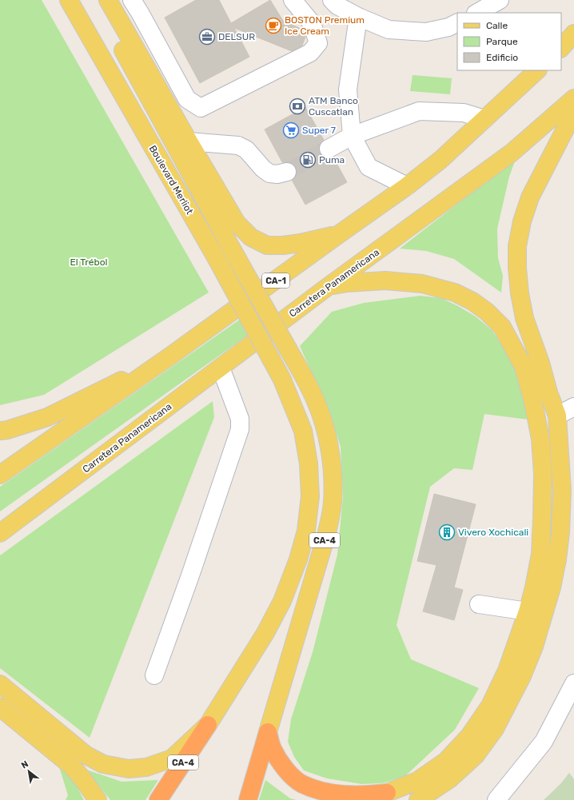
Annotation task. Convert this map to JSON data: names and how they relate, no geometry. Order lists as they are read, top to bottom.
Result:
{
  "streets": {
    "highway": ["CA-4"],
    "main road": ["Boulevard Merliot", "CA-1", "Carretera Panamericana"]
  },
  "crossings": [
    ["Boulevard Merliot", "CA-4"]
  ],
  "parks": ["El Trébol"],
  "places": {
    "cafe": ["BOSTON Premium Ice Cream"],
    "office": ["DELSUR"],
    "bank": ["ATM Banco Cuscatlan"],
    "supermarket": ["Super 7"],
    "fuel station": ["Puma"],
    "building": ["Vivero Xochicali"]
  },
  "legend": ["Calle", "Parque", "Edificio"],
  "north": "top left"
}
